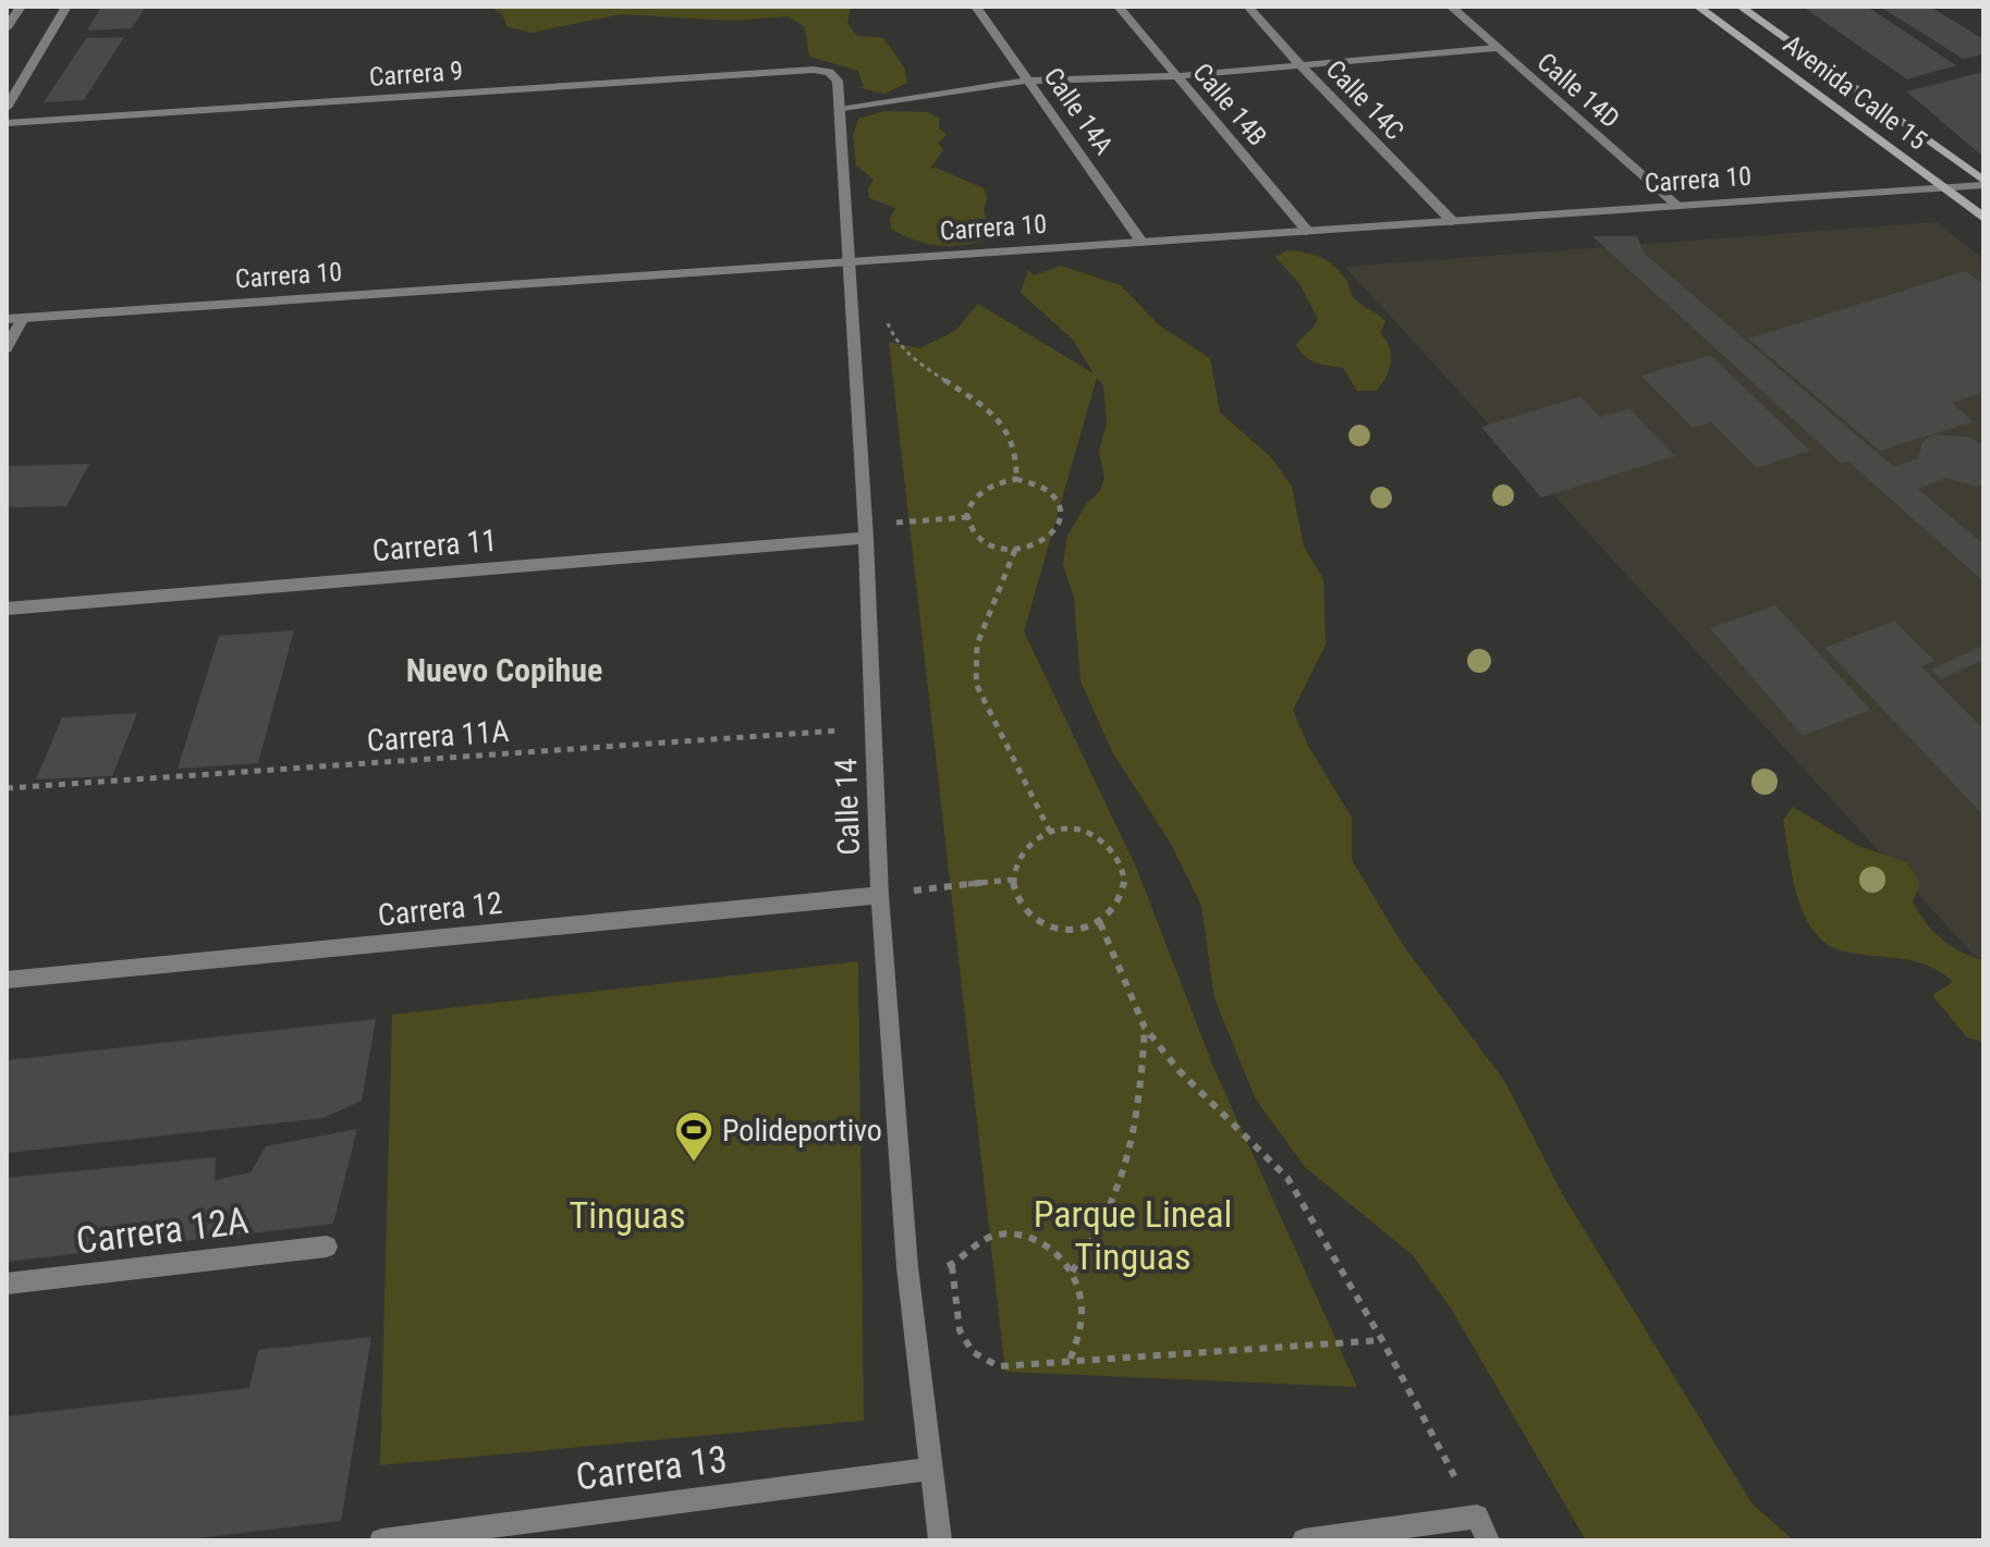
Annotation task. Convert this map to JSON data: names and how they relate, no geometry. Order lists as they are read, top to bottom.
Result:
{
  "streets": {
    "main road": ["Avenida Calle 15"],
    "street": [
      "Carrera 9",
      "Calle 14D",
      "Calle 14C",
      "Calle 14B",
      "Calle 14A",
      "Carrera 10",
      "Carrera 11",
      "Calle 14",
      "Carrera 12",
      "Carrera 12A",
      "Carrera 13"
    ],
    "path": ["Carrera 11A"]
  },
  "crossings": [
    ["Carrera 9", "Calle 14"],
    ["Calle 14D", "Carrera 10"],
    ["Avenida Calle 15", "Carrera 10"],
    ["Calle 14C", "Carrera 10"],
    ["Calle 14B", "Carrera 10"],
    ["Calle 14A", "Carrera 10"],
    ["Carrera 10", "Calle 14"],
    ["Carrera 11", "Calle 14"],
    ["Carrera 11A", "Calle 14"],
    ["Calle 14", "Carrera 12"],
    ["Calle 14", "Carrera 13"]
  ],
  "districts": ["Nuevo Copihue"],
  "parks": ["Parque Lineal Tinguas", "Tinguas"],
  "places": {
    "sports": ["Polideportivo"]
  }
}
